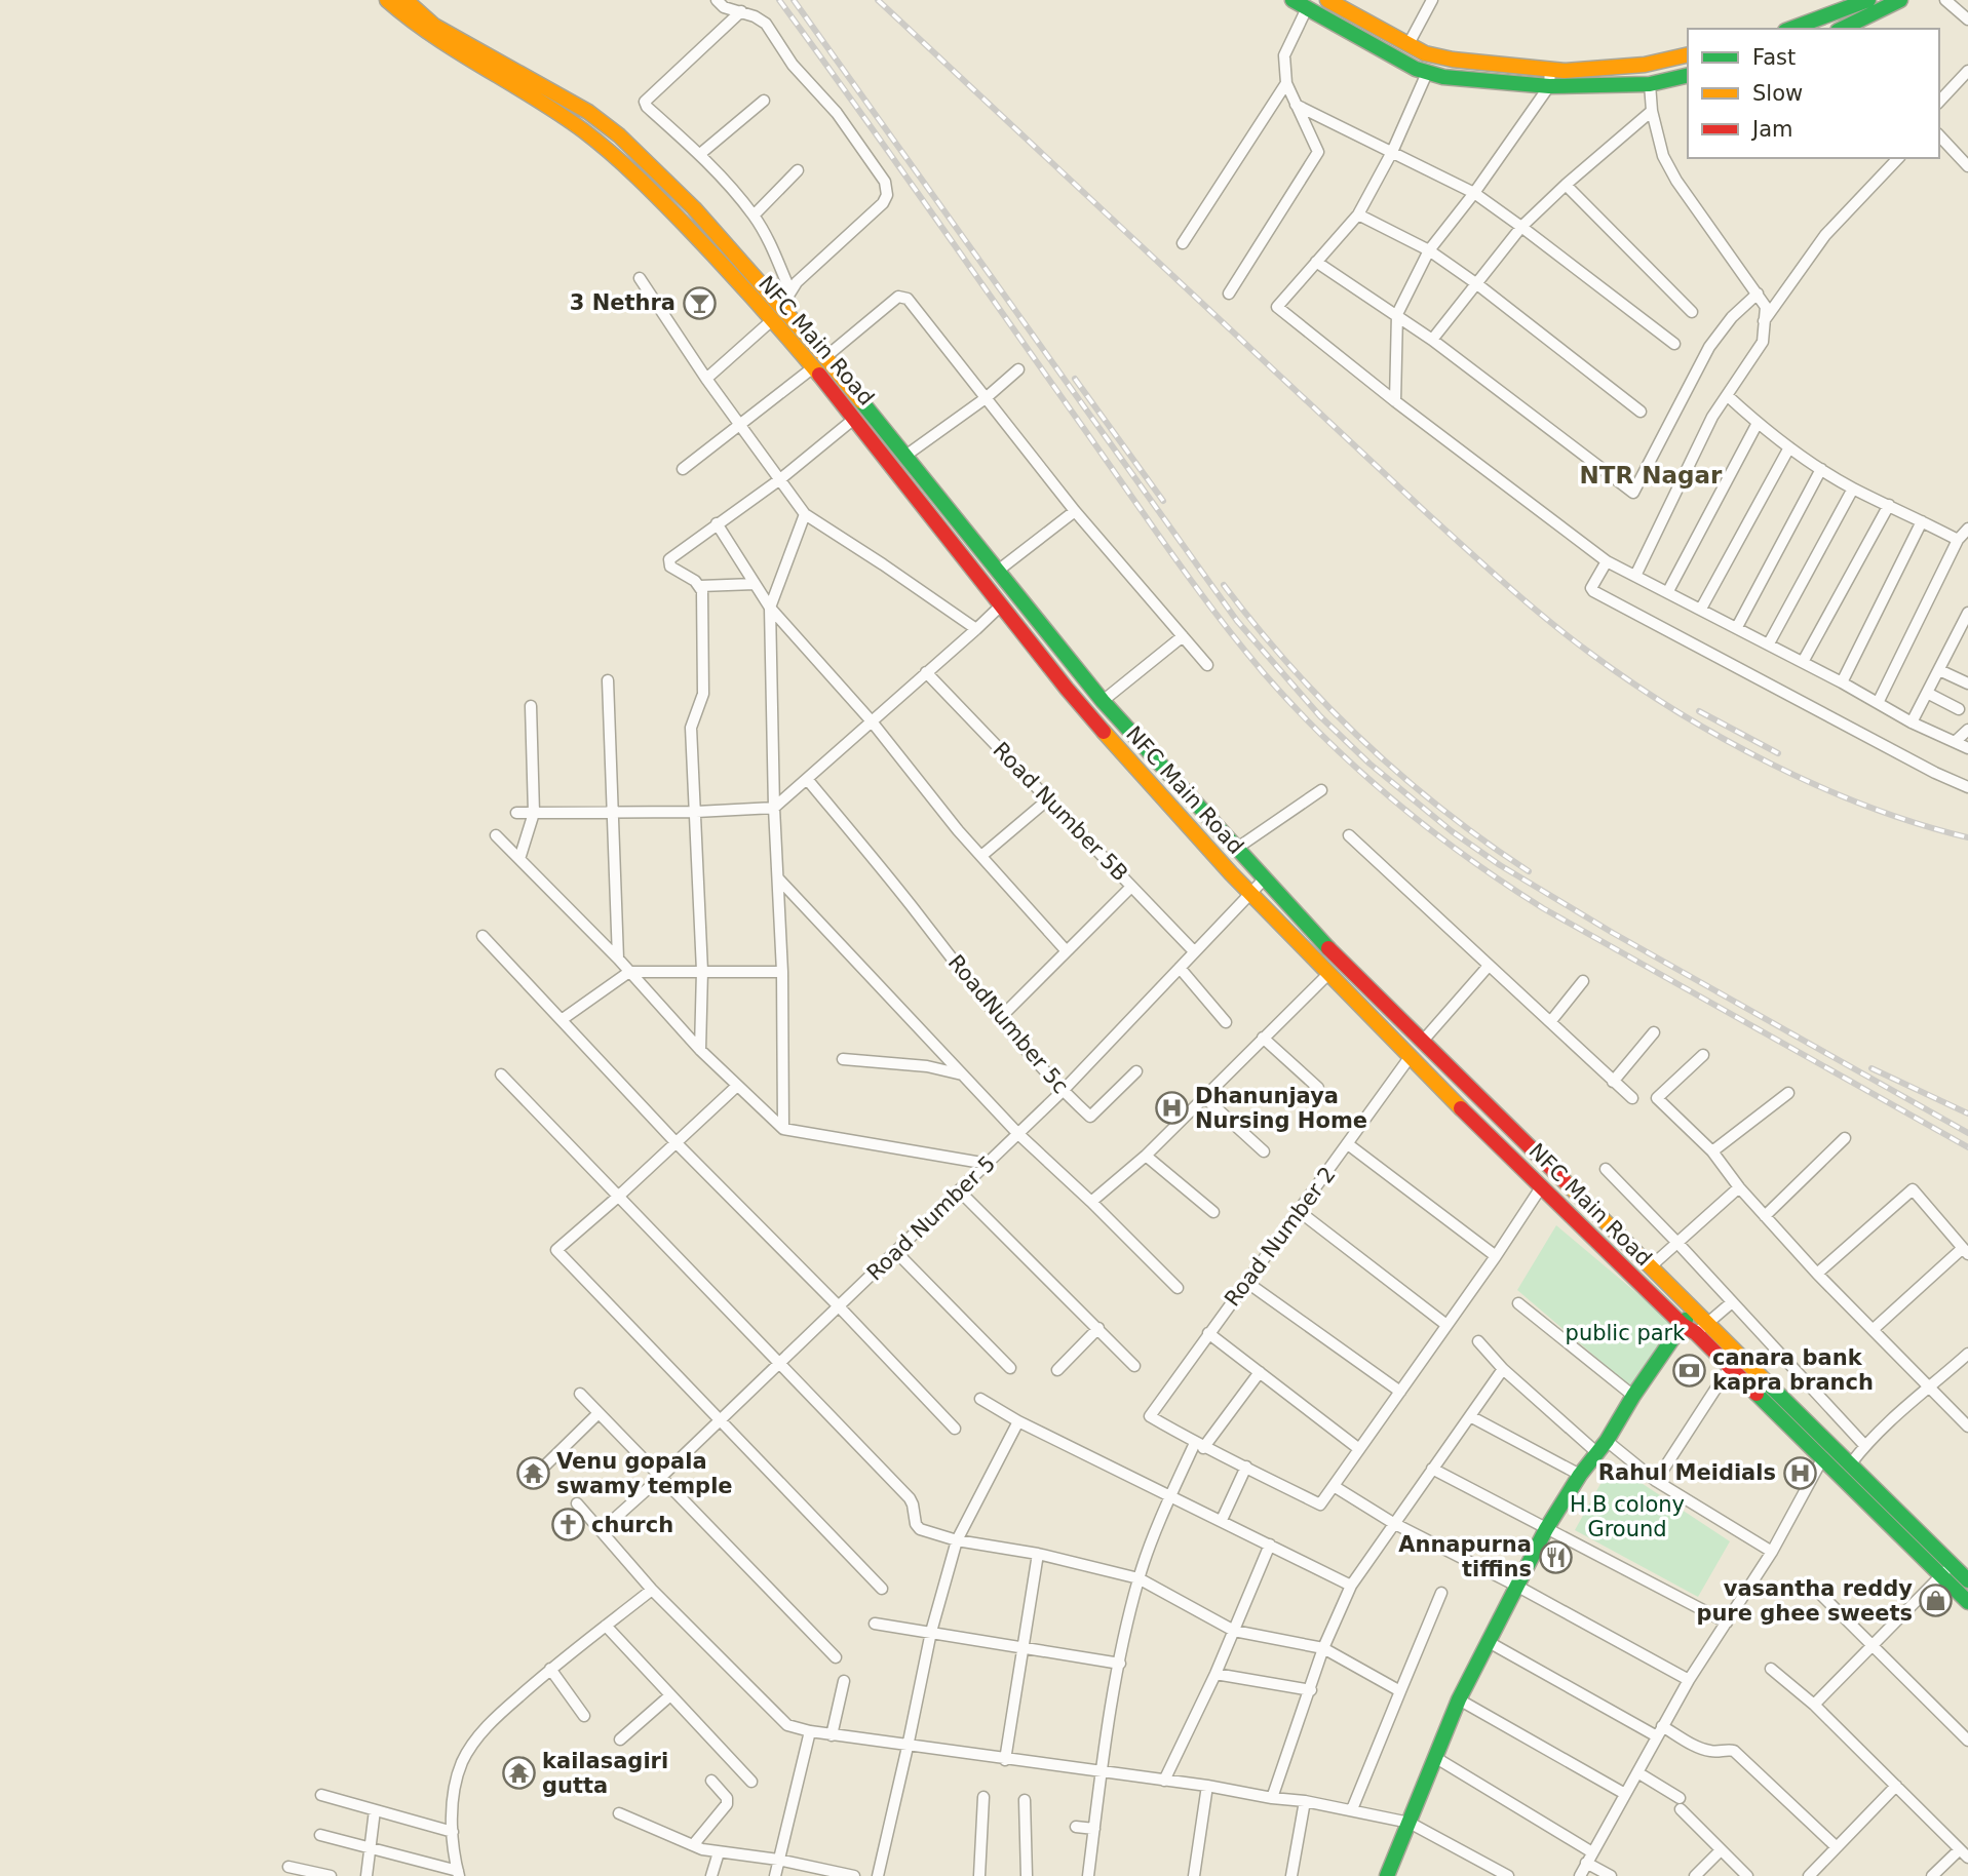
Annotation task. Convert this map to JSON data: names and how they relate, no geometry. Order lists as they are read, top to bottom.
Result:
{
  "streets": {
    "main road": ["NFC Main Road"],
    "street": [
      "Road Number 5B",
      "RoadNumber 5c",
      "Road Number 5",
      "Road Number 2"
    ]
  },
  "crossings": [
    ["NFC Main Road", "Road Number 5"],
    ["NFC Main Road", "Road Number 2"],
    ["Road Number 5B", "Road Number 5"],
    ["RoadNumber 5c", "Road Number 5"]
  ],
  "districts": ["NTR Nagar"],
  "parks": ["public park", "H.B colony Ground"],
  "places": {
    "bar": ["3 Nethra"],
    "hospital": ["Dhanunjaya Nursing Home", "Rahul Meidials"],
    "bank": ["canara bank kapra branch"],
    "temple": ["Venu gopala swamy temple", "kailasagiri gutta"],
    "church": ["church"],
    "restaurant": ["Annapurna tiffins"],
    "shop": ["vasantha reddy pure ghee sweets"]
  },
  "legend": ["Fast", "Slow", "Jam"]
}
